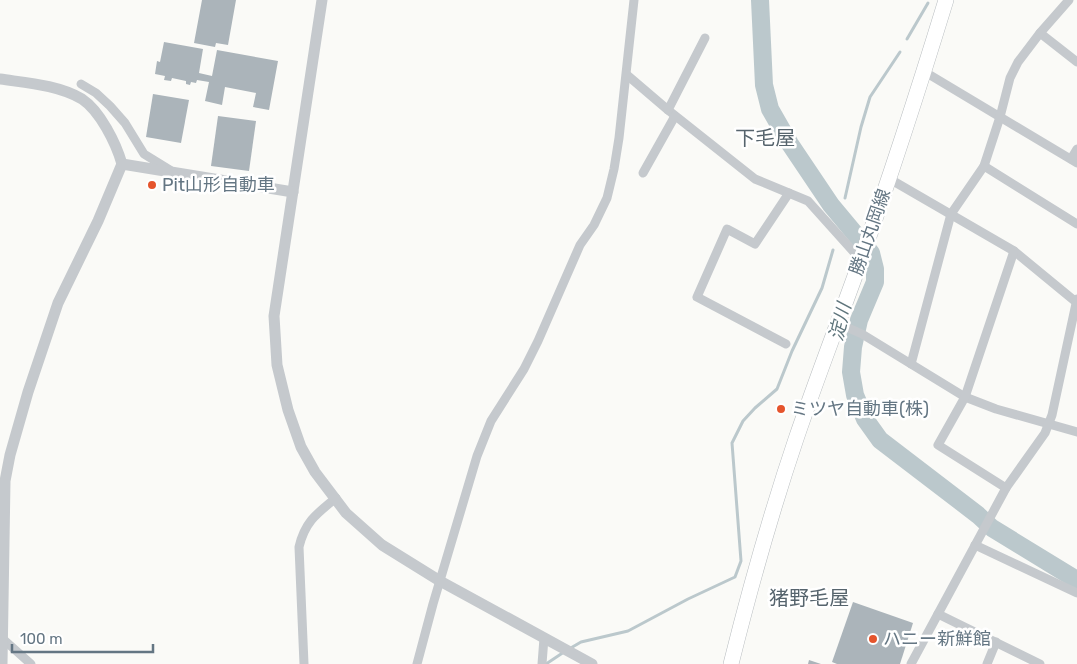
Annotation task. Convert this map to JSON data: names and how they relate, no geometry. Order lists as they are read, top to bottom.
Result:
{
  "streets": {
    "main road": ["勝山丸岡線"]
  },
  "districts": ["下毛屋", "猪野毛屋"],
  "water": ["淀川"],
  "places": ["Pit山形自動車", "ミツヤ自動車(株)", "ハニー新鮮館"],
  "scale_bar": "100 m"
}
